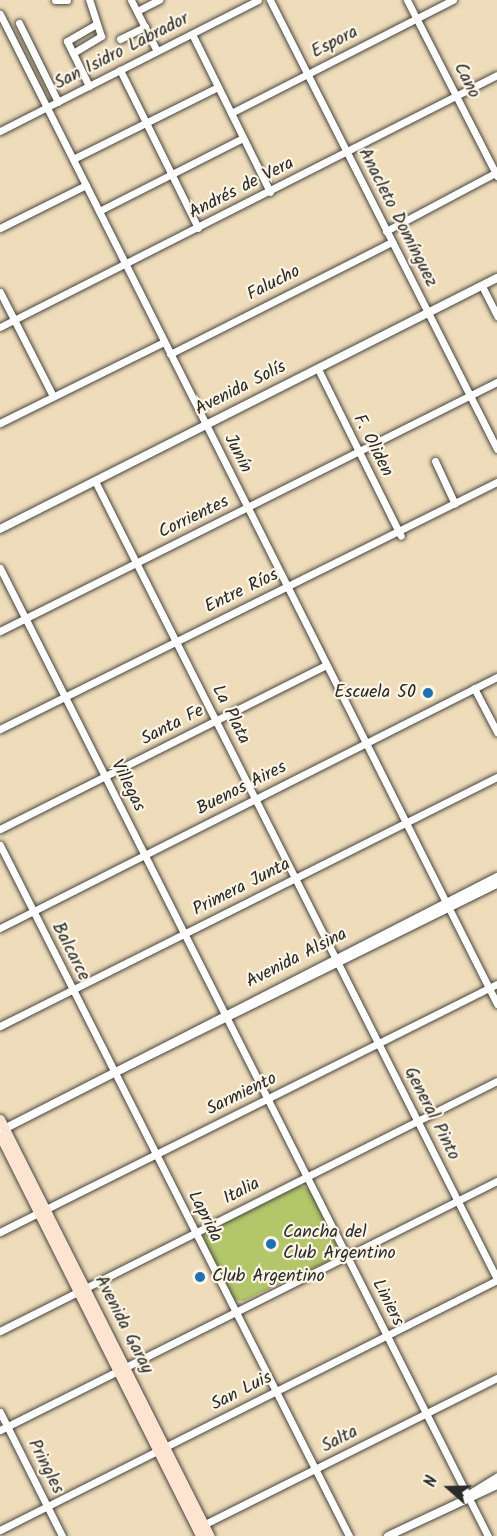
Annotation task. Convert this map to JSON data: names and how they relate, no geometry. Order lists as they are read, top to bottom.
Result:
{
  "streets": {
    "main road": ["Avenida Garay"],
    "street": [
      "Espora",
      "San Isidro Labrador",
      "Cano",
      "Andrés de Vera",
      "Anacleto Domínguez",
      "Falucho",
      "Avenida Solís",
      "F. Oliden",
      "Junín",
      "Corrientes",
      "Entre Ríos",
      "La Plata",
      "Santa Fe",
      "Villegas",
      "Buenos Aires",
      "Primera Junta",
      "Balcarce",
      "Avenida Alsina",
      "Sarmiento",
      "General Pinto",
      "Italia",
      "Laprida",
      "Liniers",
      "San Luis",
      "Salta",
      "Pringles"
    ]
  },
  "crossings": [
    ["Espora", "Cano"],
    ["Espora", "Anacleto Domínguez"],
    ["San Isidro Labrador", "Junín"],
    ["Cano", "Andrés de Vera"],
    ["Andrés de Vera", "Anacleto Domínguez"],
    ["Andrés de Vera", "Junín"],
    ["Anacleto Domínguez", "Falucho"],
    ["Anacleto Domínguez", "Avenida Solís"],
    ["Anacleto Domínguez", "Corrientes"],
    ["Falucho", "Junín"],
    ["Avenida Solís", "F. Oliden"],
    ["Avenida Solís", "Junín"],
    ["Avenida Solís", "La Plata"],
    ["F. Oliden", "Corrientes"],
    ["F. Oliden", "Entre Ríos"],
    ["Junín", "Corrientes"],
    ["Junín", "Entre Ríos"],
    ["Junín", "Santa Fe"],
    ["Junín", "Buenos Aires"],
    ["Junín", "Primera Junta"],
    ["Junín", "Avenida Alsina"],
    ["Junín", "Sarmiento"],
    ["Corrientes", "La Plata"],
    ["Corrientes", "Villegas"],
    ["Entre Ríos", "La Plata"],
    ["Entre Ríos", "Villegas"],
    ["La Plata", "Santa Fe"],
    ["La Plata", "Buenos Aires"],
    ["La Plata", "Primera Junta"],
    ["La Plata", "Avenida Alsina"],
    ["La Plata", "General Pinto"],
    ["Santa Fe", "Villegas"],
    ["Villegas", "Buenos Aires"],
    ["Villegas", "Primera Junta"],
    ["Villegas", "Avenida Alsina"],
    ["Villegas", "Liniers"],
    ["Buenos Aires", "Balcarce"],
    ["Primera Junta", "Balcarce"],
    ["Balcarce", "Avenida Alsina"],
    ["Balcarce", "Laprida"],
    ["Avenida Alsina", "General Pinto"],
    ["Avenida Alsina", "Laprida"],
    ["Avenida Alsina", "Liniers"],
    ["Avenida Alsina", "Avenida Garay"],
    ["Sarmiento", "General Pinto"],
    ["Sarmiento", "Laprida"],
    ["Sarmiento", "Liniers"],
    ["Sarmiento", "Avenida Garay"],
    ["General Pinto", "Italia"],
    ["General Pinto", "San Luis"],
    ["Italia", "Laprida"],
    ["Italia", "Liniers"],
    ["Italia", "Avenida Garay"],
    ["Laprida", "San Luis"],
    ["Laprida", "Salta"],
    ["Liniers", "San Luis"],
    ["Liniers", "Salta"],
    ["Avenida Garay", "San Luis"],
    ["Avenida Garay", "Salta"],
    ["San Luis", "Pringles"]
  ],
  "places": ["Escuela 50", "Cancha del Club Argentino", "Club Argentino"],
  "north": "left"
}
